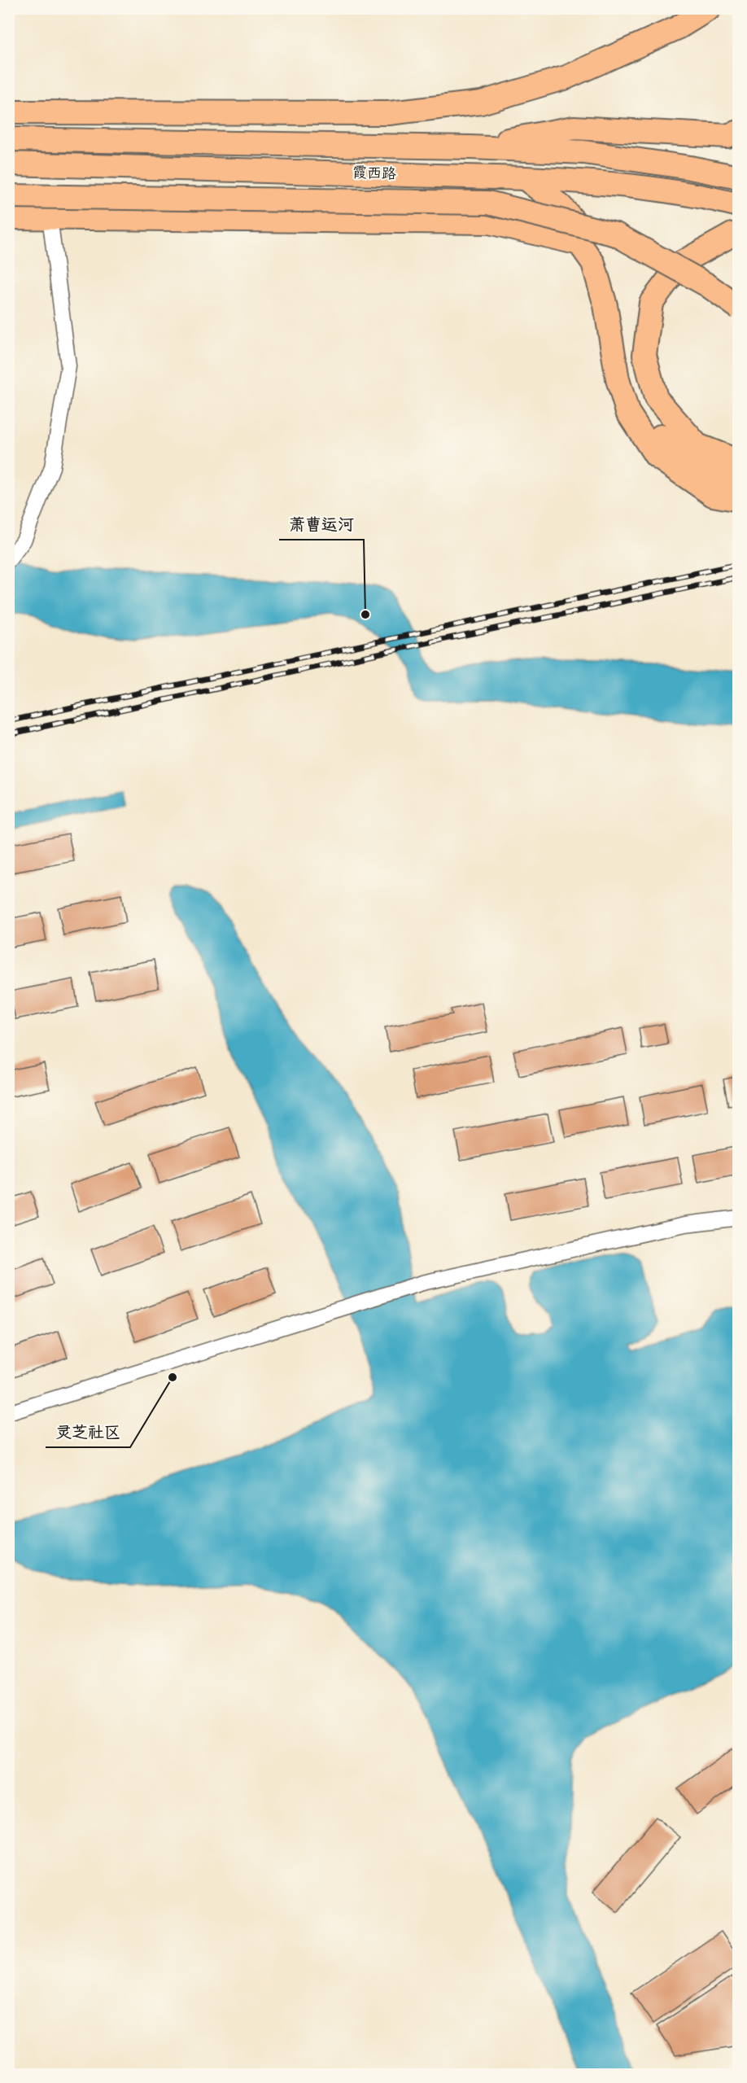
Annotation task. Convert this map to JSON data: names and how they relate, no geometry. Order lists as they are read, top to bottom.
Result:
{
  "streets": {
    "main road": ["霞西路"]
  },
  "places": ["萧曹运河", "灵芝社区"]
}
